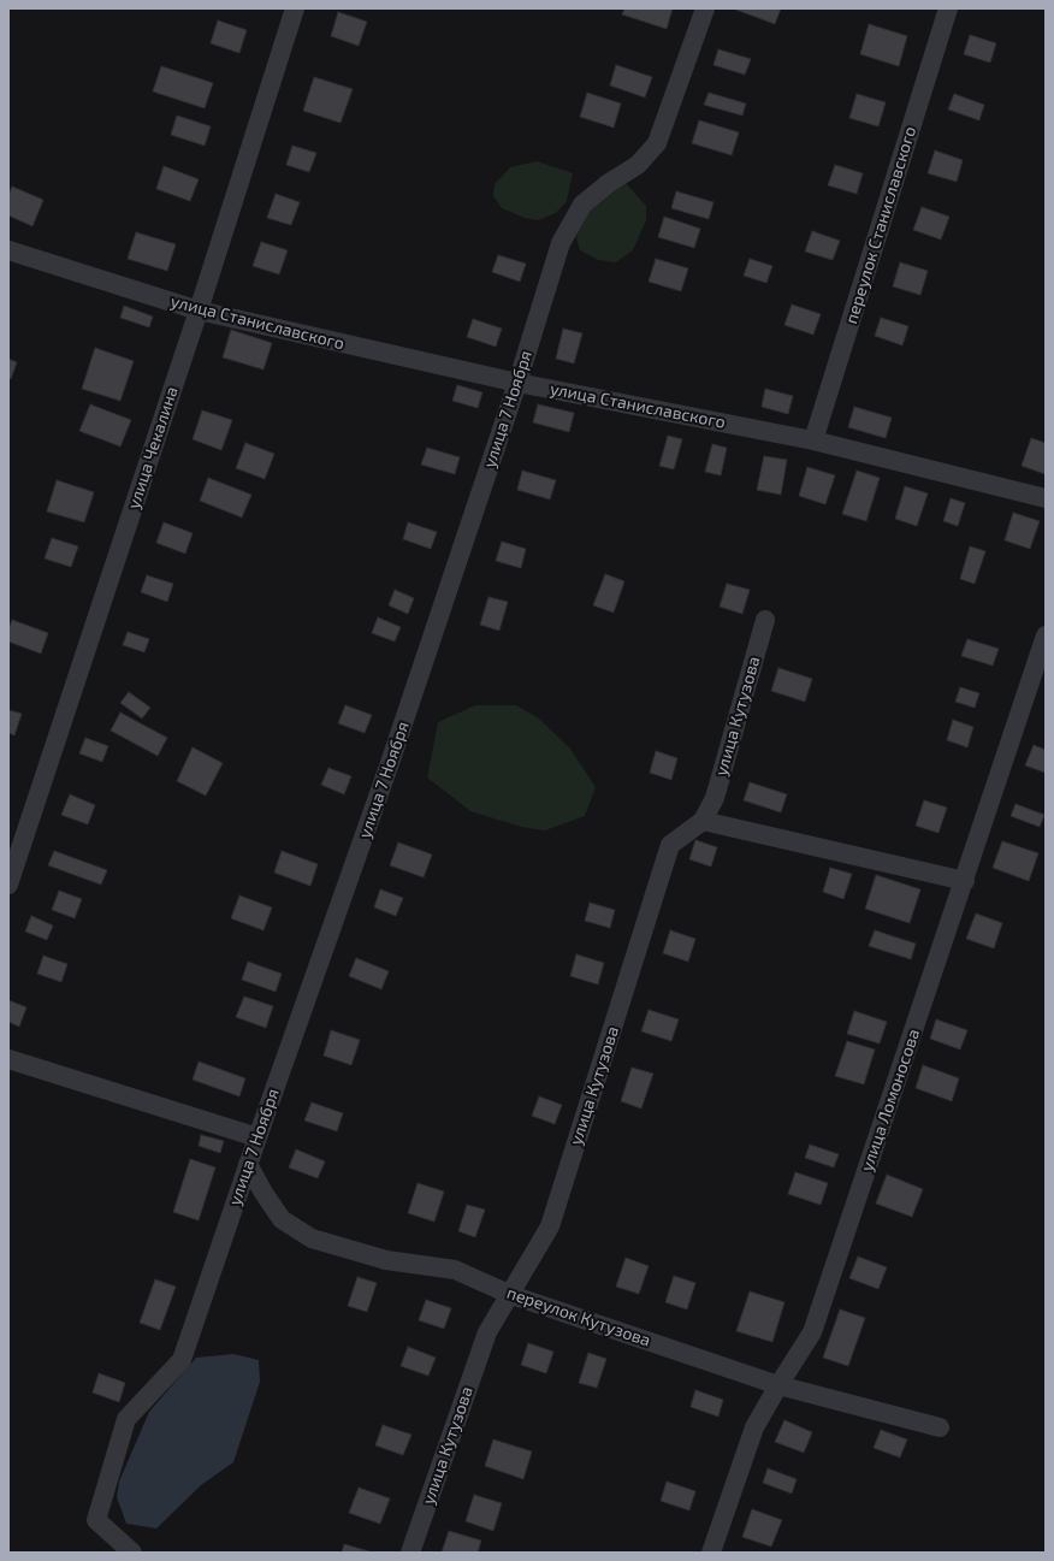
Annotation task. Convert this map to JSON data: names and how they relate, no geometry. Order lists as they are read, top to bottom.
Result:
{
  "streets": {
    "street": [
      "переулок Станиславского",
      "улица Станиславского",
      "улица 7 Ноября",
      "улица Чекалина",
      "улица Кутузова",
      "улица Ломоносова",
      "переулок Кутузова"
    ]
  },
  "crossings": [
    ["переулок Станиславского", "улица Станиславского"],
    ["улица Станиславского", "улица 7 Ноября"],
    ["улица Станиславского", "улица Чекалина"],
    ["улица 7 Ноября", "переулок Кутузова"],
    ["улица Кутузова", "переулок Кутузова"],
    ["улица Ломоносова", "переулок Кутузова"]
  ]
}
